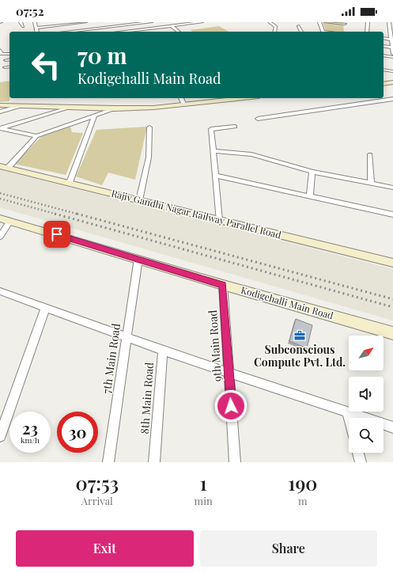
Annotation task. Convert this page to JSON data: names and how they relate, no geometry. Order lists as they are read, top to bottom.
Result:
{
  "streets": {
    "street": [
      "Rajiv Gandhi Nagar Railway Parallel Road",
      "Kodigehalli Main Road",
      "9th Main Road",
      "7th Main Road",
      "8th Main Road"
    ]
  },
  "crossings": [
    ["Kodigehalli Main Road", "9th Main Road"],
    ["Kodigehalli Main Road", "7th Main Road"],
    ["9th Main Road", "8th Main Road"]
  ],
  "places": {
    "office": ["Subconscious Compute Pvt. Ltd."]
  },
  "north": "top right",
  "page": {
    "status": "07:52",
    "turn": ["70 m", "Kodigehalli Main Road"],
    "speed": "23 km/h",
    "limit": "30",
    "eta": [
      "07:53",
      "Arrival",
      "1",
      "min",
      "190",
      "m"
    ],
    "buttons": ["Exit", "Share"]
  }
}
